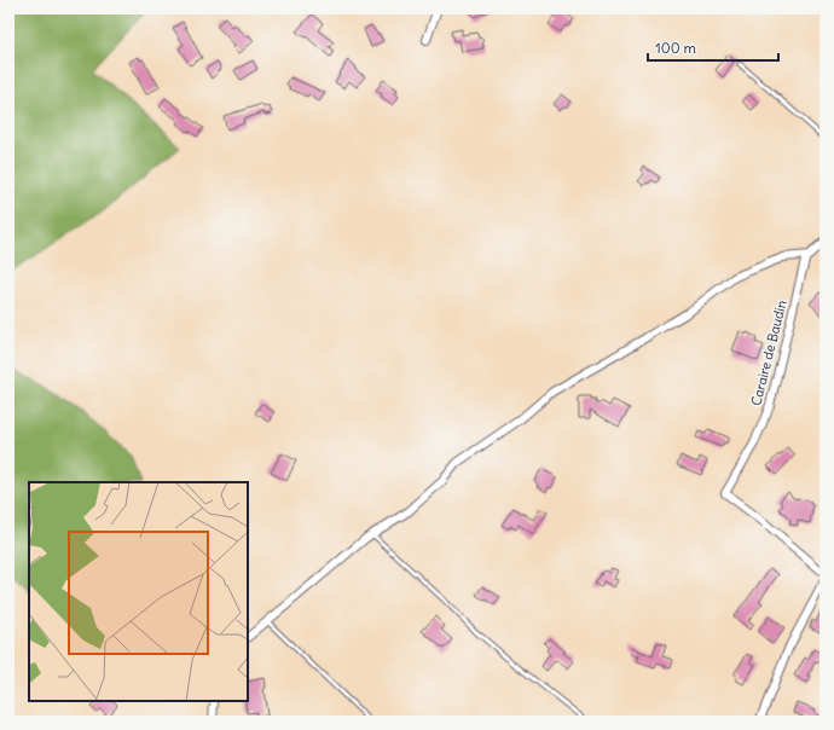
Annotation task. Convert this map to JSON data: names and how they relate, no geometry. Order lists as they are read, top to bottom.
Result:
{
  "streets": {
    "street": ["Caraire de Baudin"]
  },
  "scale_bar": "100 m"
}
